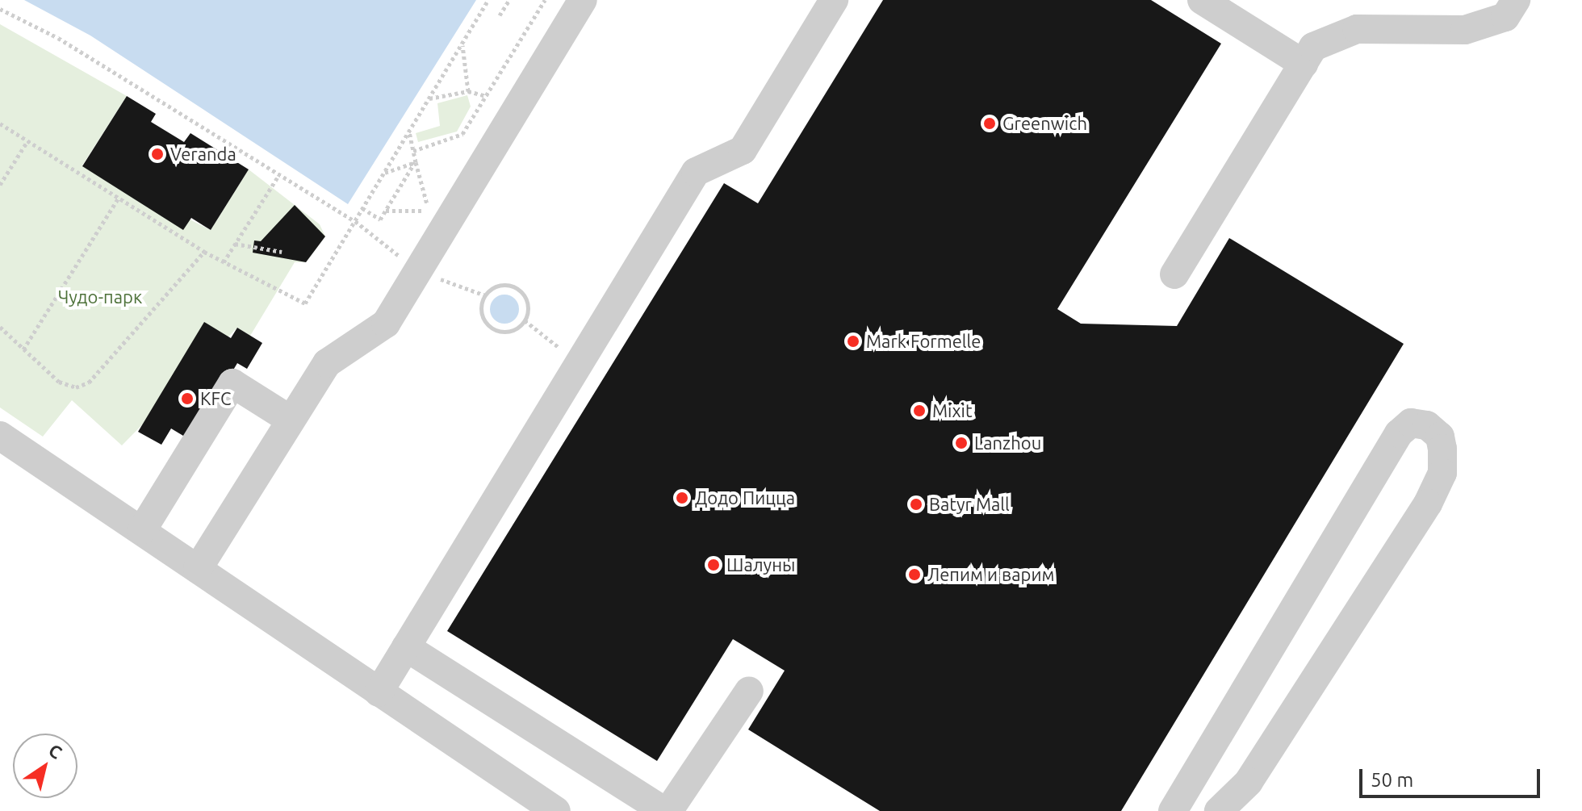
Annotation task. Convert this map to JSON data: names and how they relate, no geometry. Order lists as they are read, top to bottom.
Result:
{
  "parks": ["Чудо-парк"],
  "places": [
    "Greenwich",
    "Veranda",
    "Mark Formelle",
    "KFC",
    "Mixit",
    "Lanzhou",
    "Додо Пицца",
    "Batyr Mall",
    "Шалуны",
    "Лепим и варим"
  ],
  "scale_bar": "50 m",
  "north": "top right"
}
